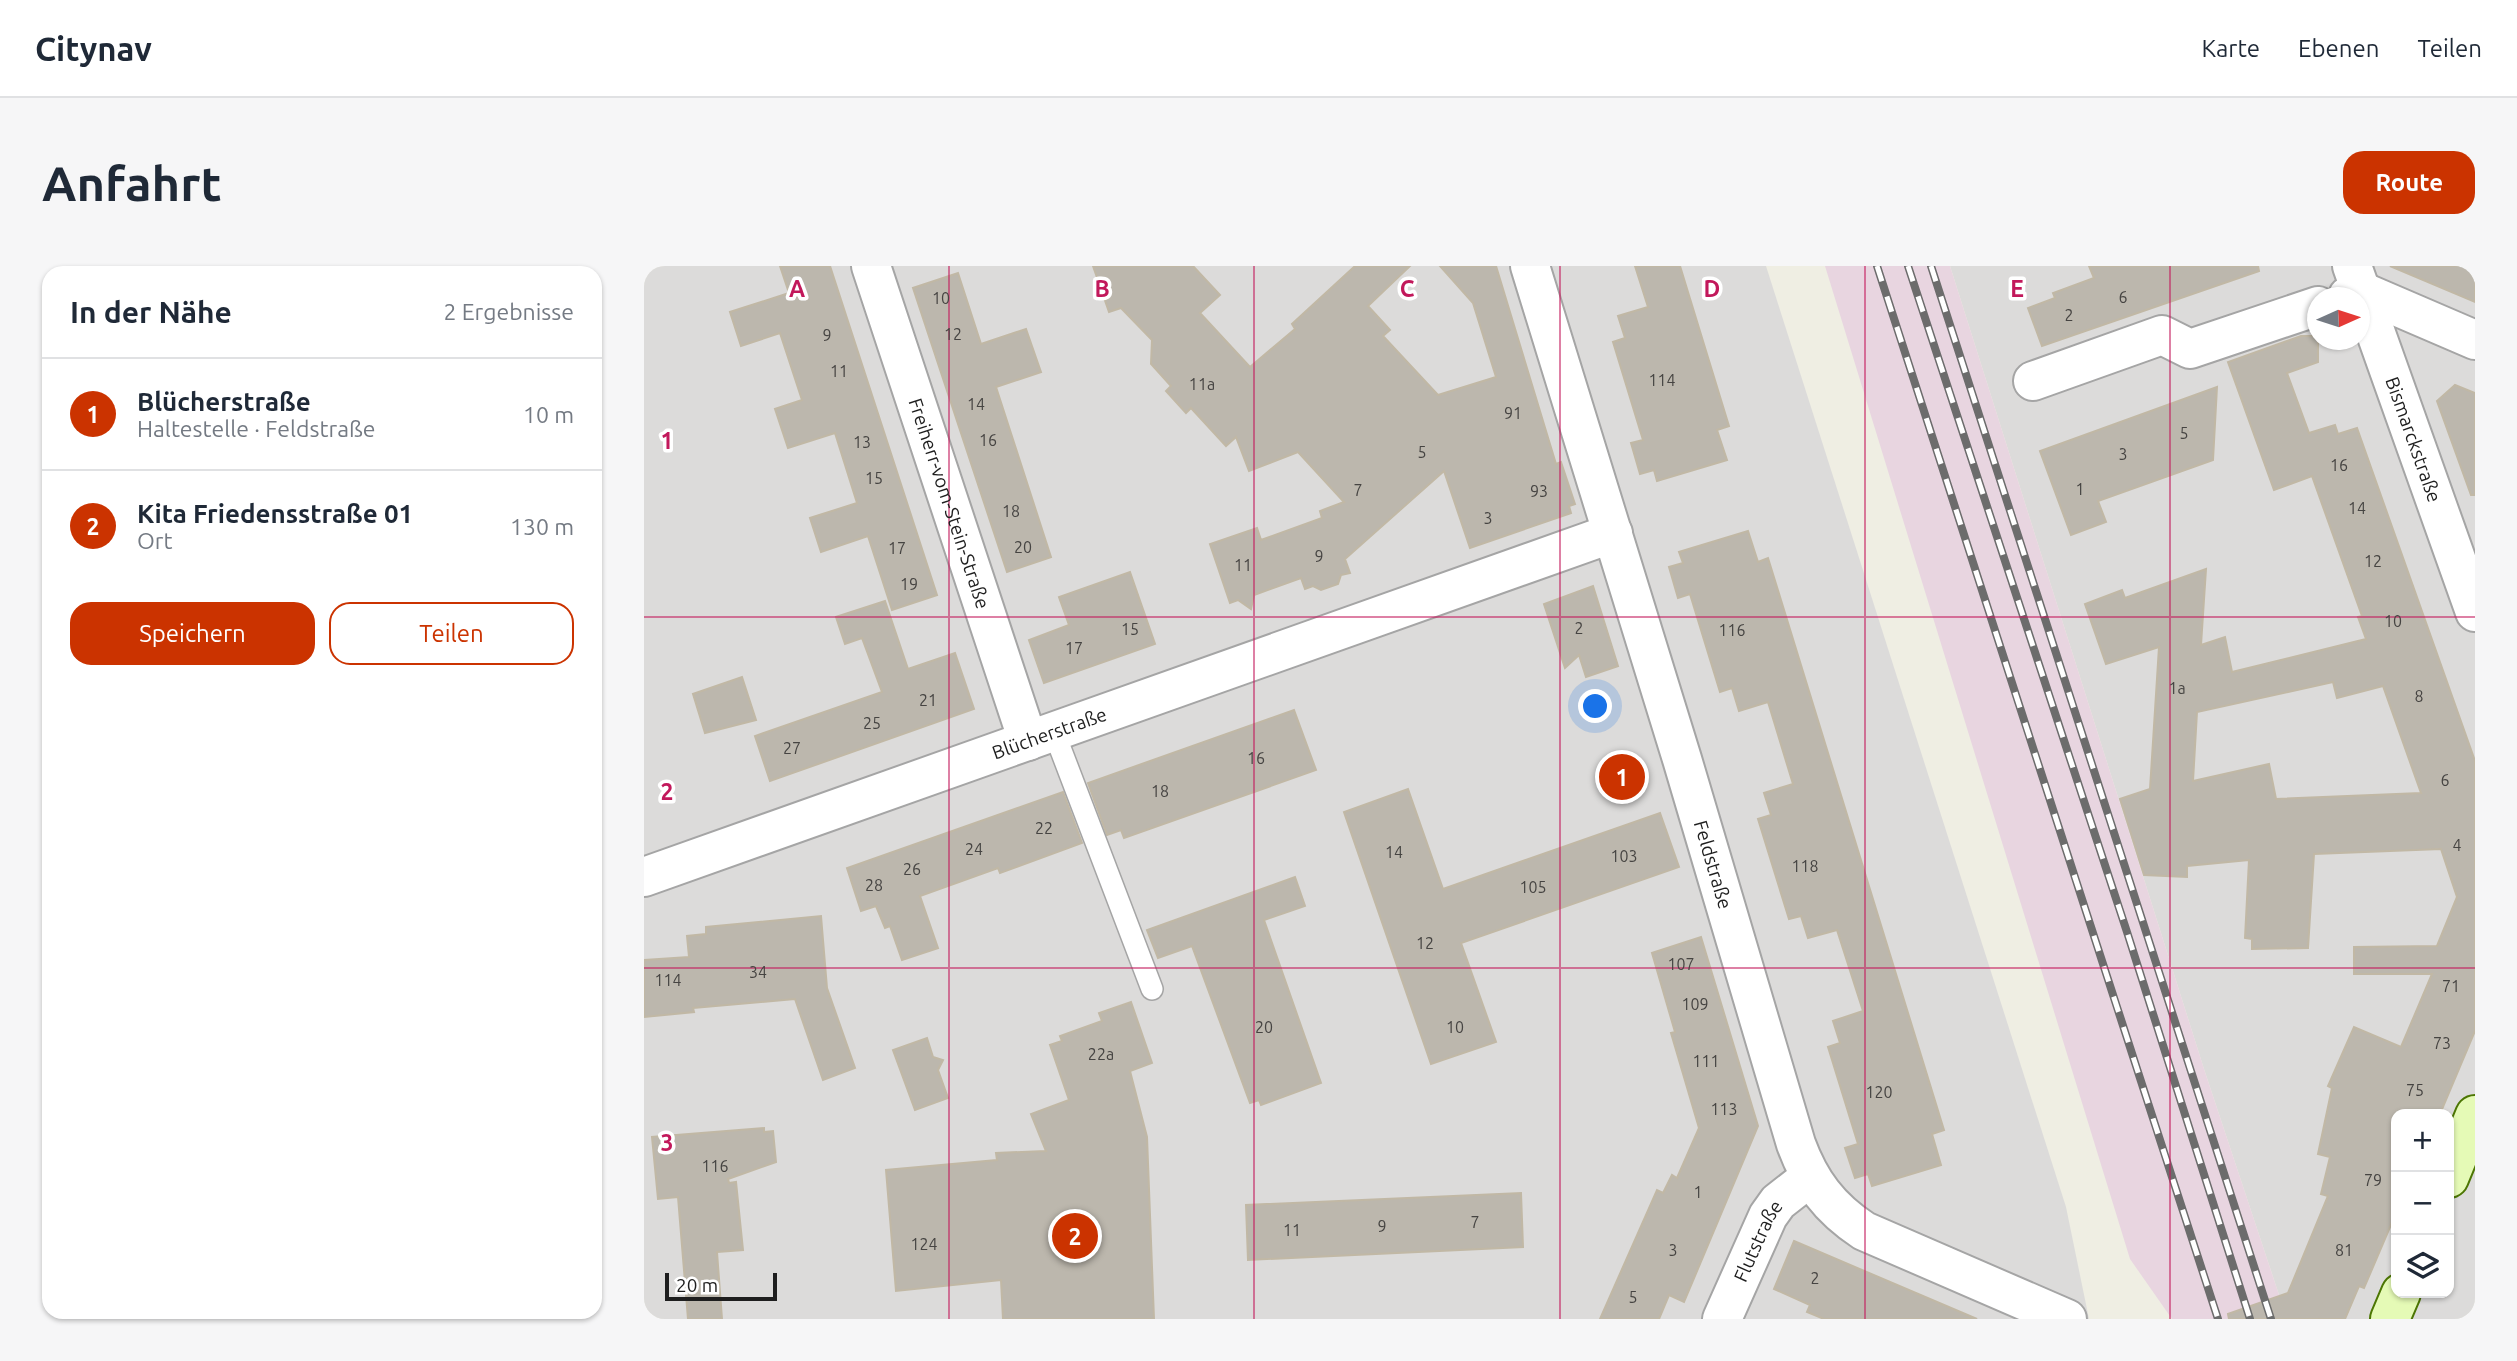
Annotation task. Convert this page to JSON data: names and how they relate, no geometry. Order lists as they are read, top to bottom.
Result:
{
  "streets": {
    "street": [
      "Bismarckstraße",
      "Freiherr-vom-Stein-Straße",
      "Blücherstraße",
      "Feldstraße",
      "Flutstraße"
    ]
  },
  "crossings": [
    ["Freiherr-vom-Stein-Straße", "Blücherstraße"],
    ["Blücherstraße", "Feldstraße"],
    ["Feldstraße", "Flutstraße"]
  ],
  "house_numbers": [
    "6",
    "10",
    "2",
    "12",
    "9",
    "11",
    "114",
    "11a",
    "14",
    "91",
    "5",
    "16",
    "13",
    "5",
    "3",
    "16",
    "15",
    "1",
    "7",
    "93",
    "14",
    "18",
    "3",
    "20",
    "17",
    "9",
    "12",
    "11",
    "19",
    "10",
    "2",
    "15",
    "116",
    "17",
    "1a",
    "8",
    "21",
    "25",
    "27",
    "16",
    "6",
    "18",
    "22",
    "4",
    "24",
    "14",
    "103",
    "118",
    "26",
    "28",
    "105",
    "12",
    "107",
    "34",
    "114",
    "71",
    "109",
    "20",
    "10",
    "73",
    "22a",
    "111",
    "75",
    "120",
    "113",
    "116",
    "79",
    "1",
    "7",
    "9",
    "11",
    "124",
    "3",
    "81",
    "2",
    "5"
  ],
  "scale_bar": "20 m",
  "north": "right",
  "page": {
    "header": "Citynav",
    "nav": ["Karte", "Ebenen", "Teilen"],
    "buttons": [
      "Route",
      ["Speichern", "Teilen"]
    ],
    "title": "Anfahrt",
    "heading": ["In der Nähe", "2 Ergebnisse"],
    "list": [
      {
        "mark": "1",
        "name": "Blücherstraße",
        "note": "Haltestelle · Feldstraße",
        "value": "10 m"
      },
      {
        "mark": "2",
        "name": "Kita Friedensstraße 01",
        "note": "Ort",
        "value": "130 m"
      }
    ],
    "pins": ["1", "2"],
    "map_buttons": ["+", "−"],
    "scale": "20 m"
  },
  "grid": {
    "columns": [
      "A",
      "B",
      "C",
      "D",
      "E"
    ],
    "rows": ["1", "2", "3"]
  }
}
